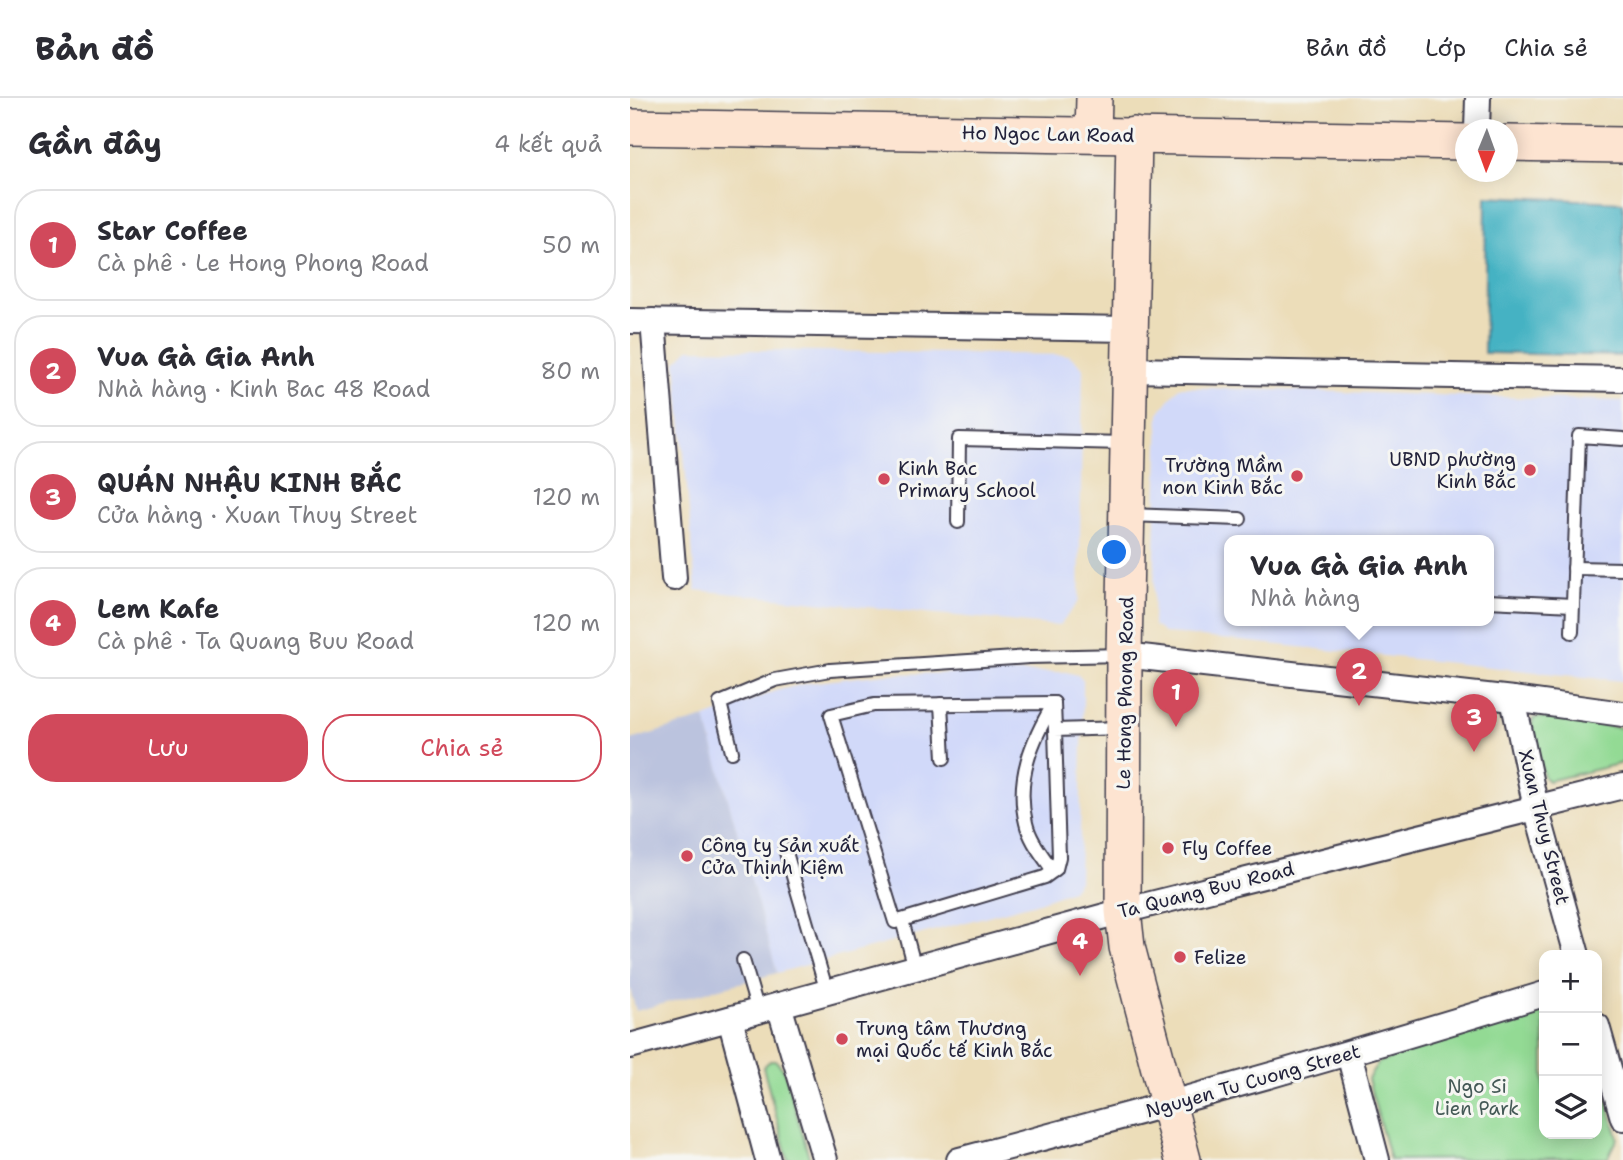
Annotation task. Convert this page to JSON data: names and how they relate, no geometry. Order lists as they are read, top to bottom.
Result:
{
  "streets": {
    "street": [
      "Ho Ngoc Lan Road",
      "Le Hong Phong Road",
      "Xuan Thuy Street",
      "Ta Quang Buu Road",
      "Nguyen Tu Cuong Street"
    ]
  },
  "crossings": [
    ["Ho Ngoc Lan Road", "Le Hong Phong Road"],
    ["Le Hong Phong Road", "Ta Quang Buu Road"],
    ["Le Hong Phong Road", "Nguyen Tu Cuong Street"],
    ["Xuan Thuy Street", "Ta Quang Buu Road"]
  ],
  "parks": ["Ngo Si Lien Park"],
  "places": [
    "UBND phường Kinh Bắc",
    "Trường Mầm non Kinh Bắc",
    "Kinh Bac Primary School",
    "Fly Coffee",
    "Công ty Sản xuất Cửa Thịnh Kiệm",
    "Felize",
    "Trung tâm Thương mại Quốc tế Kinh Bắc"
  ],
  "north": "bottom",
  "page": {
    "header": "Bản đồ",
    "nav": ["Bản đồ", "Lớp", "Chia sẻ"],
    "heading": ["Gần đây", "4 kết quả"],
    "list": [
      {
        "mark": "1",
        "name": "Star Coffee",
        "note": "Cà phê · Le Hong Phong Road",
        "value": "50 m"
      },
      {
        "mark": "2",
        "name": "Vua Gà Gia Anh",
        "note": "Nhà hàng · Kinh Bac 48 Road",
        "value": "80 m"
      },
      {
        "mark": "3",
        "name": "QUÁN NHẬU KINH BẮC",
        "note": "Cửa hàng · Xuan Thuy Street",
        "value": "120 m"
      },
      {
        "mark": "4",
        "name": "Lem Kafe",
        "note": "Cà phê · Ta Quang Buu Road",
        "value": "120 m"
      }
    ],
    "popup": ["Vua Gà Gia Anh", "Nhà hàng"],
    "pins": [
      "2",
      "1",
      "3",
      "4"
    ],
    "buttons": ["Lưu", "Chia sẻ"],
    "map_buttons": ["+", "−"]
  }
}
